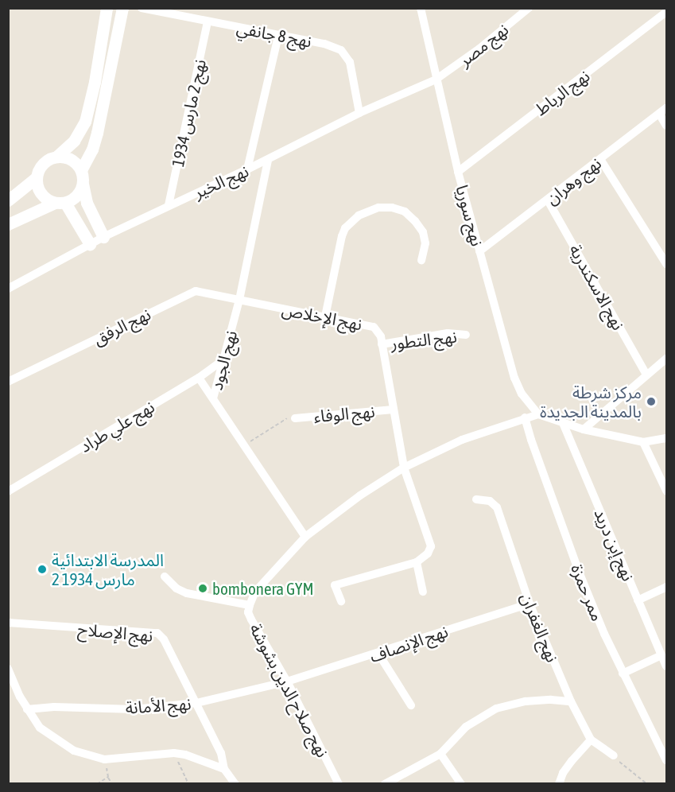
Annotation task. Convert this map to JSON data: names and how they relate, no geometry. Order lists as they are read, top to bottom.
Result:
{
  "streets": {
    "street": [
      "نهج 8 جانفي",
      "نهج مصر",
      "نهج الرباط",
      "نهج 2 مارس 1934",
      "نهج وهران",
      "نهج الخير",
      "نهج سوريا",
      "نهج الاسكندرية",
      "نهج الإخلاص",
      "نهج الرفق",
      "نهج التطور",
      "نهج الجود",
      "نهج الوفاء",
      "نهج علي طراد",
      "نهج إبن دريد",
      "ممر حمزة",
      "نهج الغفران",
      "نهج الإصلاح",
      "نهج الإنصاف",
      "نهج صلاح الدين بشوشة",
      "نهج الأمانة"
    ]
  },
  "crossings": [
    ["نهج 8 جانفي", "نهج 2 مارس 1934"],
    ["نهج 8 جانفي", "نهج الخير"],
    ["نهج مصر", "نهج الخير"],
    ["نهج مصر", "نهج سوريا"],
    ["نهج الرباط", "نهج سوريا"],
    ["نهج 2 مارس 1934", "نهج الخير"],
    ["نهج وهران", "نهج سوريا"],
    ["نهج وهران", "نهج الاسكندرية"],
    ["نهج الخير", "نهج سوريا"],
    ["نهج الخير", "نهج الجود"],
    ["نهج سوريا", "نهج صلاح الدين بشوشة"],
    ["نهج الإخلاص", "نهج الرفق"],
    ["نهج الإخلاص", "نهج التطور"],
    ["نهج الإخلاص", "نهج الجود"],
    ["نهج الإخلاص", "نهج الوفاء"],
    ["نهج الإخلاص", "نهج صلاح الدين بشوشة"],
    ["نهج الرفق", "نهج الجود"],
    ["نهج الجود", "نهج علي طراد"],
    ["نهج الجود", "نهج صلاح الدين بشوشة"],
    ["ممر حمزة", "نهج صلاح الدين بشوشة"],
    ["نهج الغفران", "نهج الإنصاف"],
    ["نهج الإصلاح", "نهج الأمانة"],
    ["نهج الإنصاف", "نهج صلاح الدين بشوشة"],
    ["نهج الإنصاف", "نهج الأمانة"],
    ["نهج صلاح الدين بشوشة", "نهج الأمانة"]
  ],
  "places": ["مركز شرطة بالمدينة الجديدة", "المدرسة الابتدائية 2 مارس 1934", "bombonera GYM"]
}
